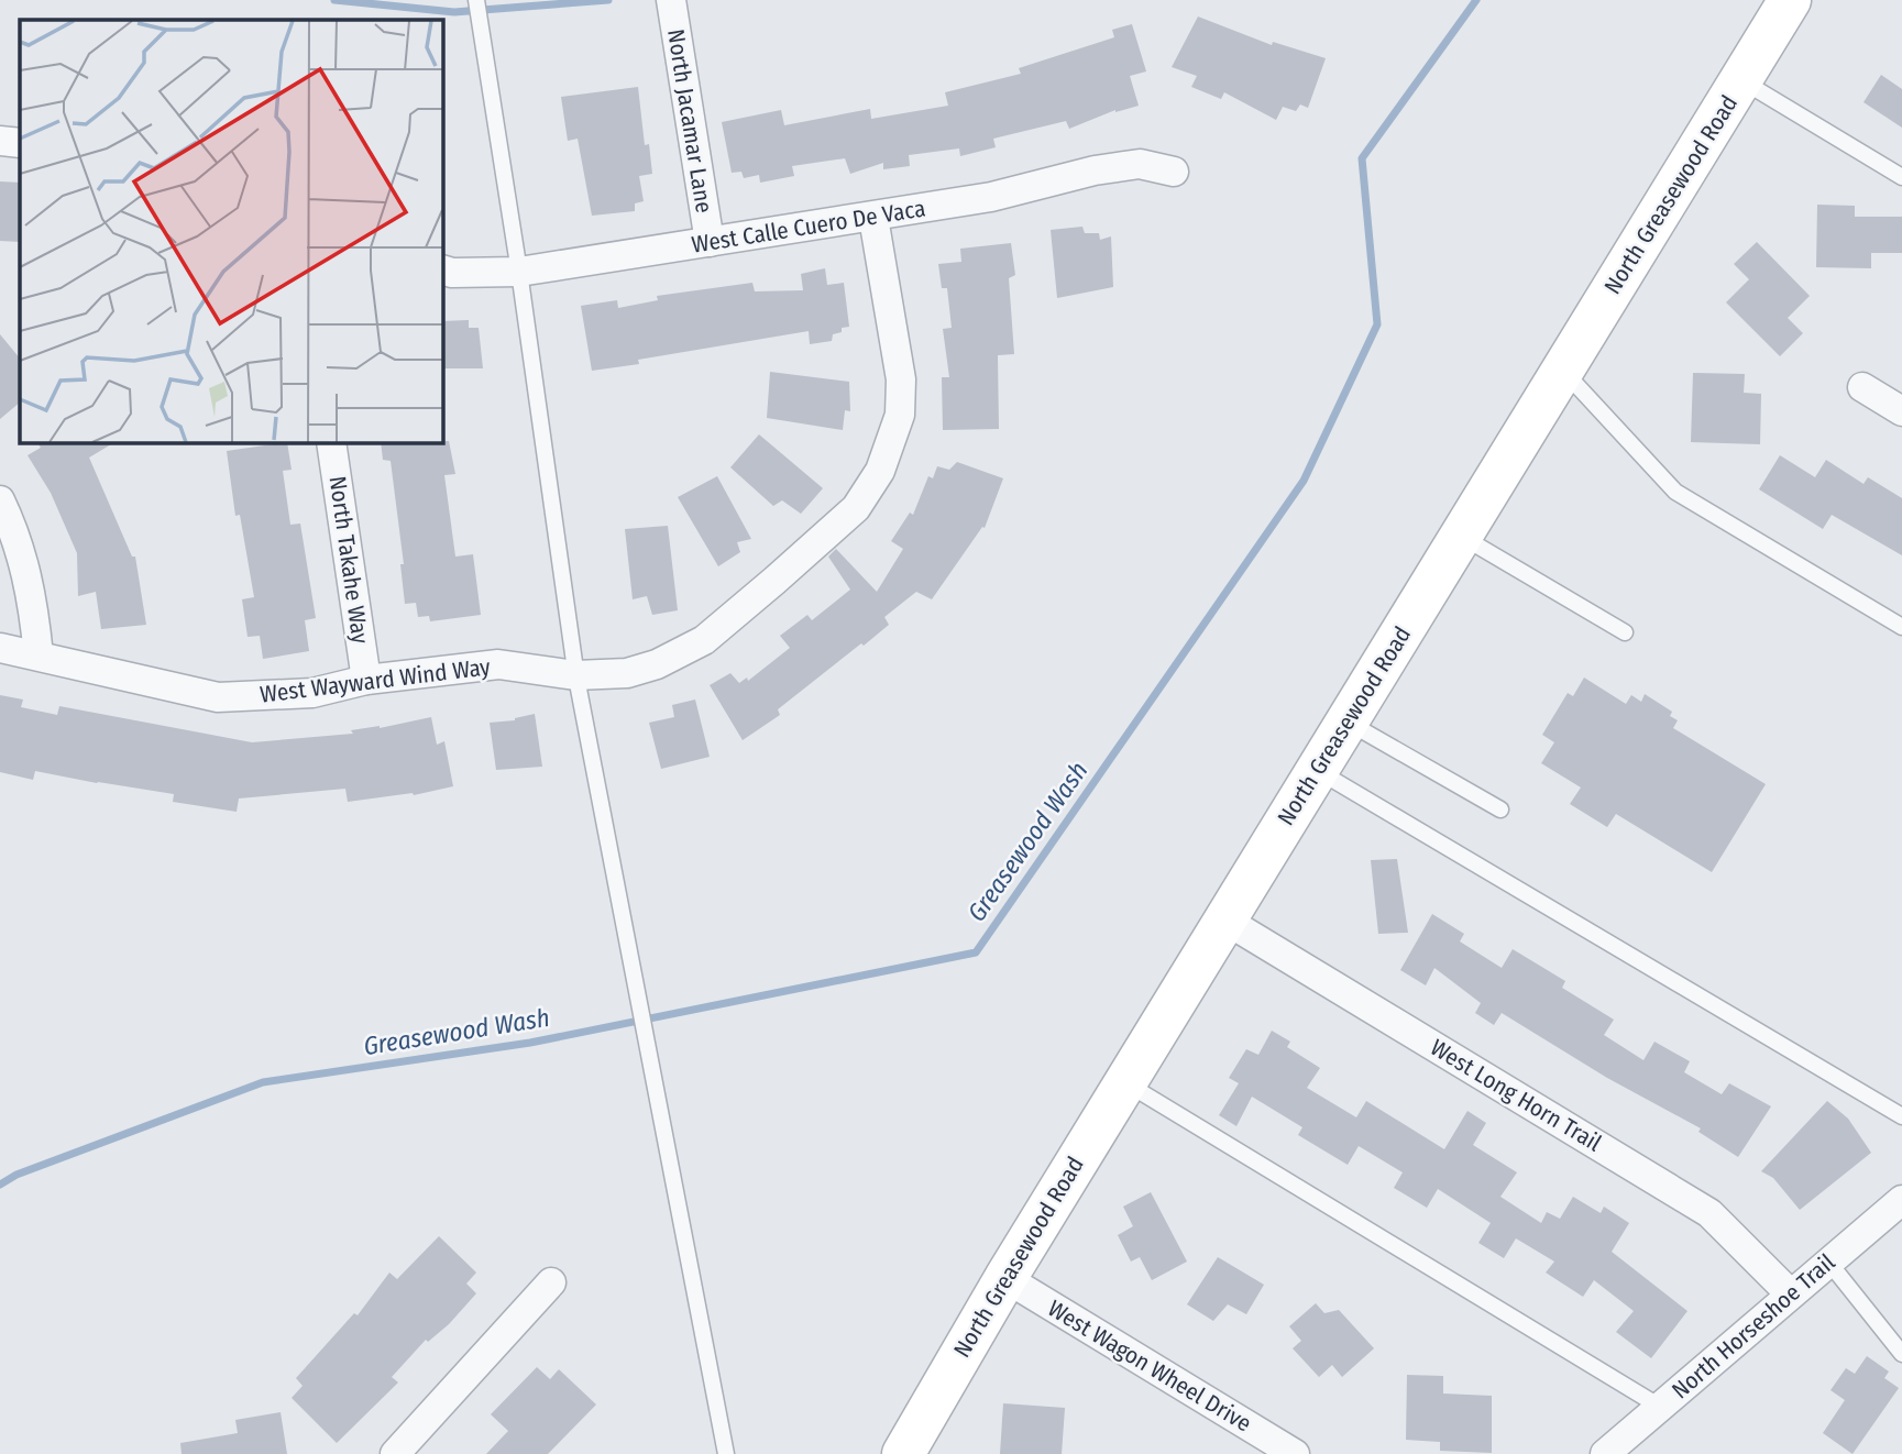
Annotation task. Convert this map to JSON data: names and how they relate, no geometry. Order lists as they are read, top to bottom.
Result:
{
  "streets": {
    "street": [
      "North Jacamar Lane",
      "North Greasewood Road",
      "West Calle Cuero De Vaca",
      "North Takahe Way",
      "West Wayward Wind Way",
      "West Long Horn Trail",
      "North Horseshoe Trail",
      "West Wagon Wheel Drive"
    ]
  },
  "crossings": [
    ["North Jacamar Lane", "West Calle Cuero De Vaca"],
    ["North Greasewood Road", "West Long Horn Trail"],
    ["North Greasewood Road", "West Wagon Wheel Drive"],
    ["West Calle Cuero De Vaca", "West Wayward Wind Way"],
    ["North Takahe Way", "West Wayward Wind Way"],
    ["West Long Horn Trail", "North Horseshoe Trail"]
  ],
  "water": ["Greasewood Wash"]
}
